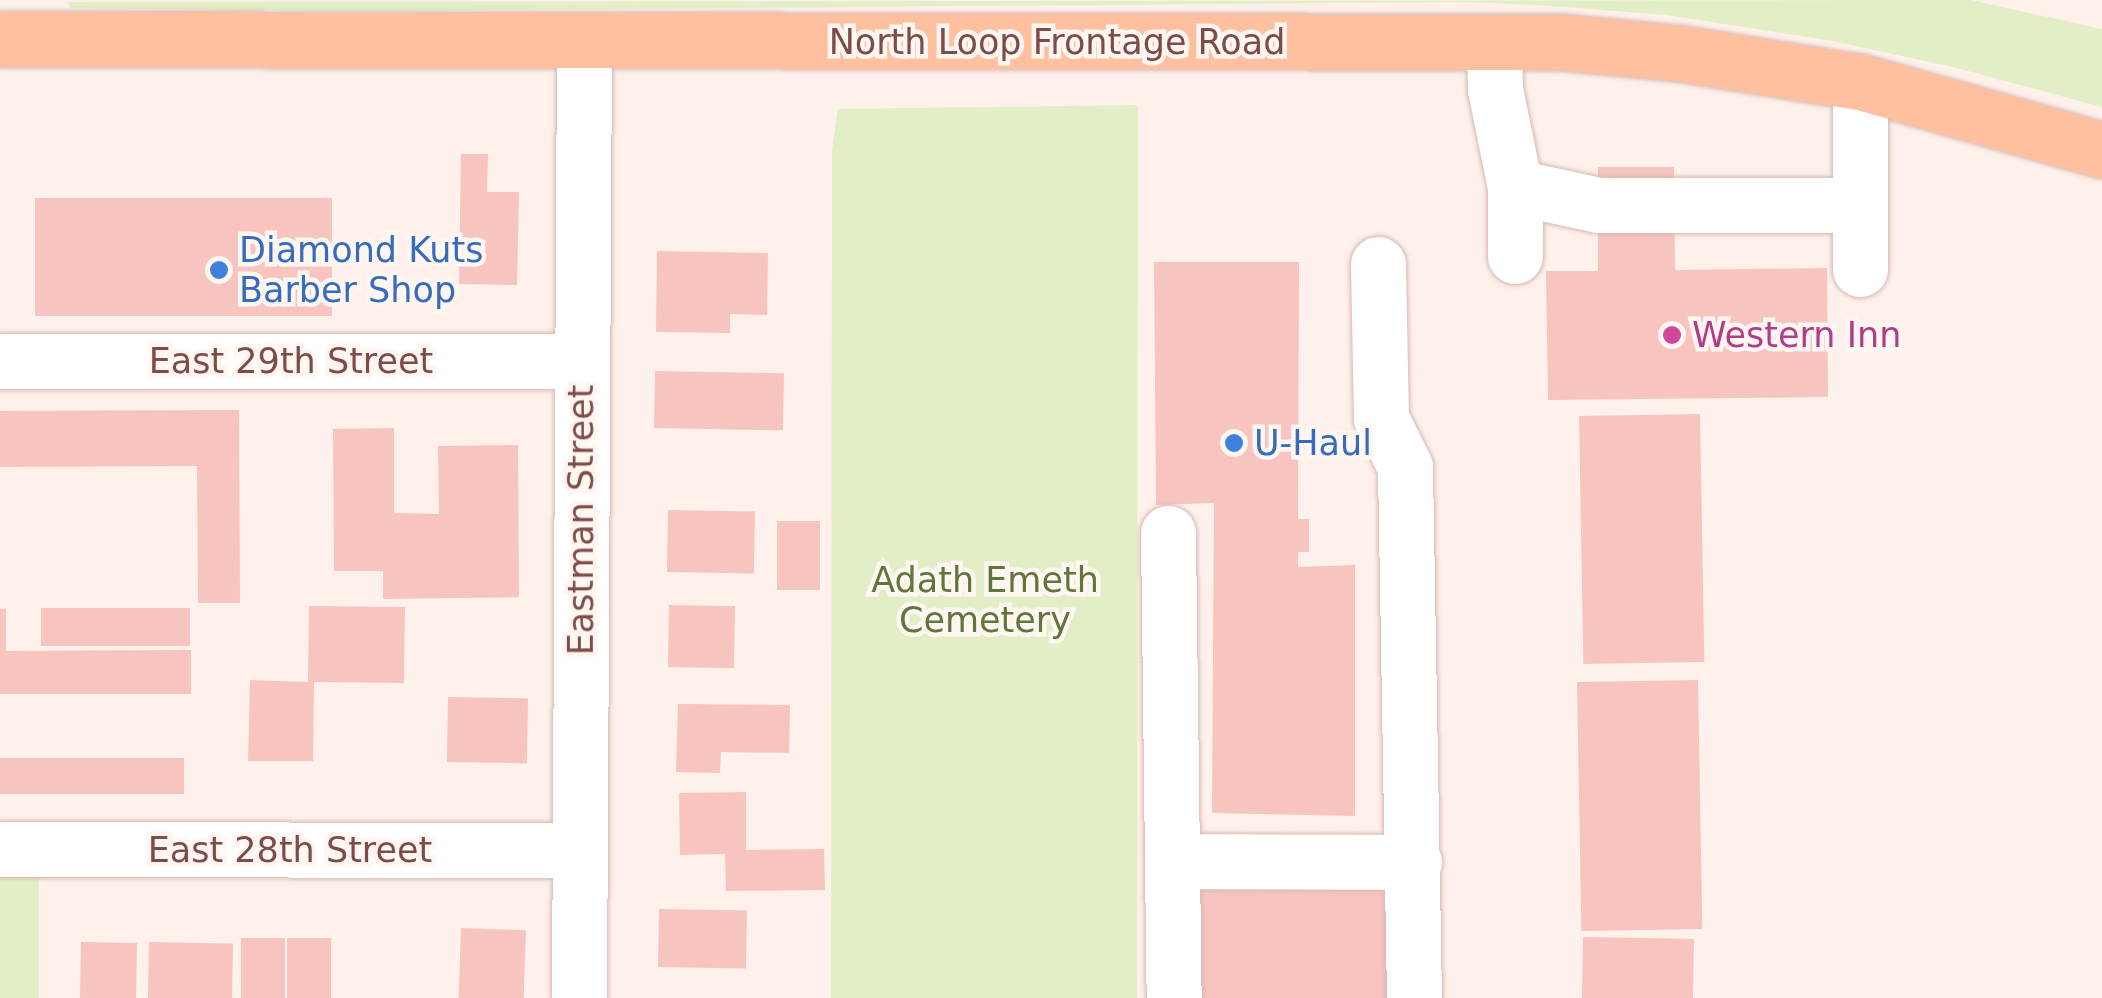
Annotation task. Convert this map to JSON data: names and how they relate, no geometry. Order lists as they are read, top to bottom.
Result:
{
  "streets": {
    "main road": ["North Loop Frontage Road"],
    "street": ["East 29th Street", "Eastman Street", "East 28th Street"]
  },
  "crossings": [
    ["North Loop Frontage Road", "Eastman Street"],
    ["East 29th Street", "Eastman Street"],
    ["Eastman Street", "East 28th Street"]
  ],
  "parks": ["Adath Emeth Cemetery"],
  "places": ["Diamond Kuts Barber Shop", "Western Inn", "U-Haul"]
}
